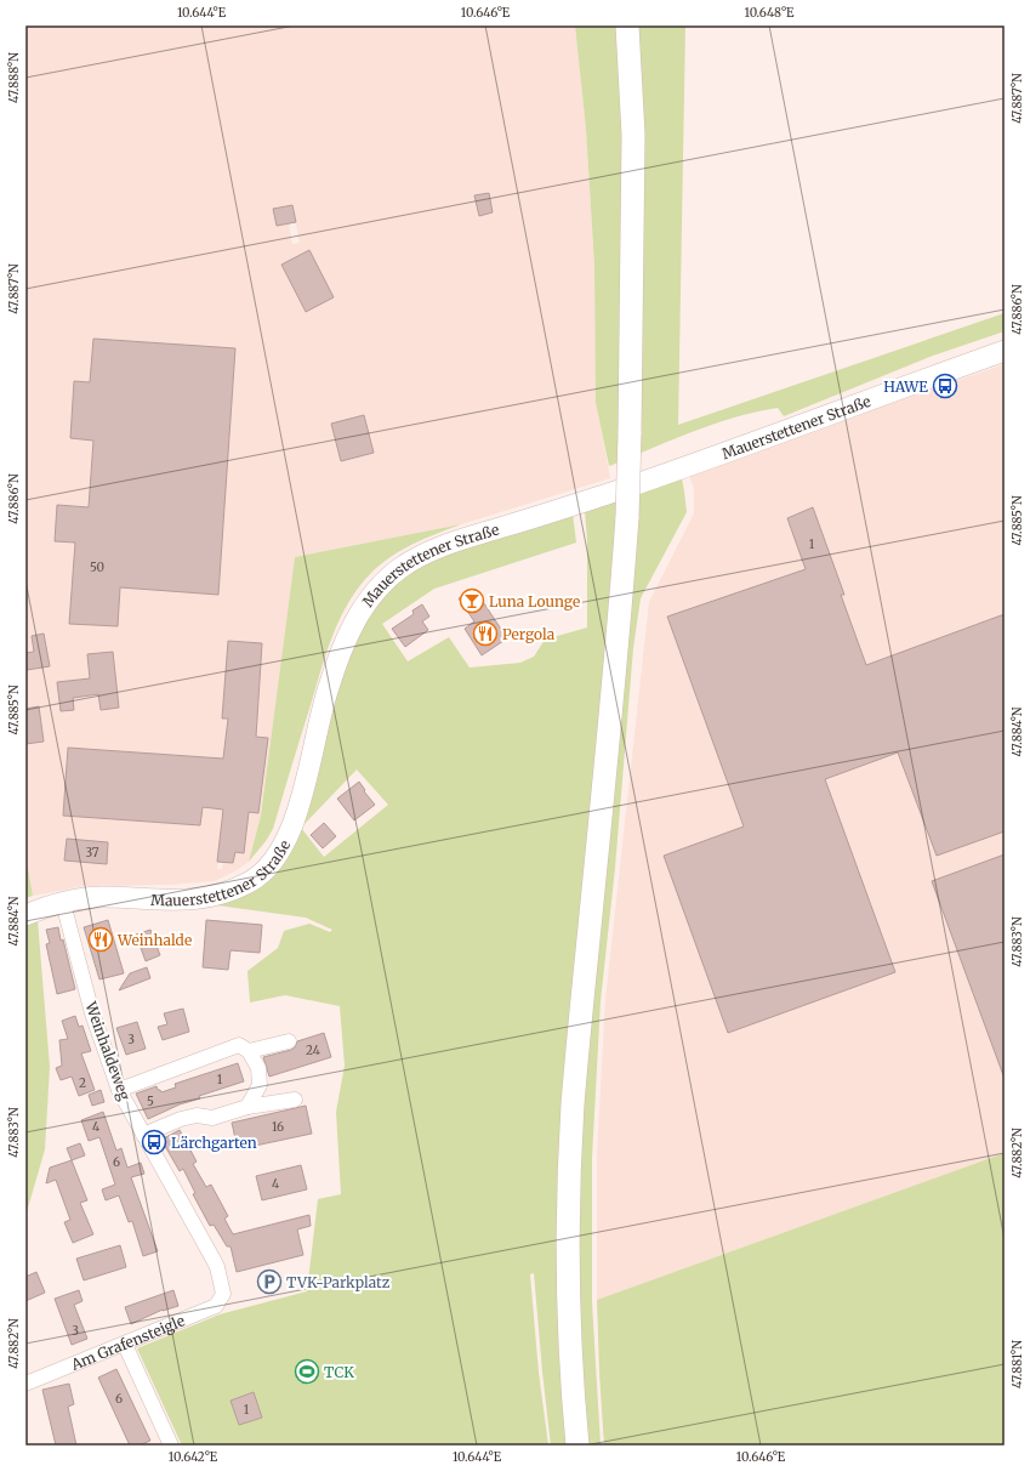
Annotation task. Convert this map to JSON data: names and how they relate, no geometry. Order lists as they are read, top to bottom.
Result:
{
  "streets": {
    "main road": ["Mauerstettener Straße"],
    "street": ["Weinhaldeweg", "Am Grafensteigle"]
  },
  "crossings": [
    ["Mauerstettener Straße", "Weinhaldeweg"],
    ["Weinhaldeweg", "Am Grafensteigle"]
  ],
  "places": {
    "bus stop": ["HAWE", "Lärchgarten"],
    "bar": ["Luna Lounge"],
    "restaurant": ["Pergola", "Weinhalde"],
    "parking": ["TVK-Parkplatz"],
    "sports": ["TCK"]
  },
  "house_numbers": [
    "1",
    "50",
    "37",
    "3",
    "24",
    "1",
    "2",
    "5",
    "4",
    "16",
    "6",
    "4",
    "3",
    "6",
    "1"
  ],
  "coordinates": [
    "10.644°E",
    "10.646°E",
    "10.648°E",
    "47.888°N",
    "47.887°N",
    "47.886°N",
    "47.885°N",
    "47.884°N",
    "47.883°N",
    "47.882°N",
    "47.881°N",
    "10.642°E"
  ]
}
